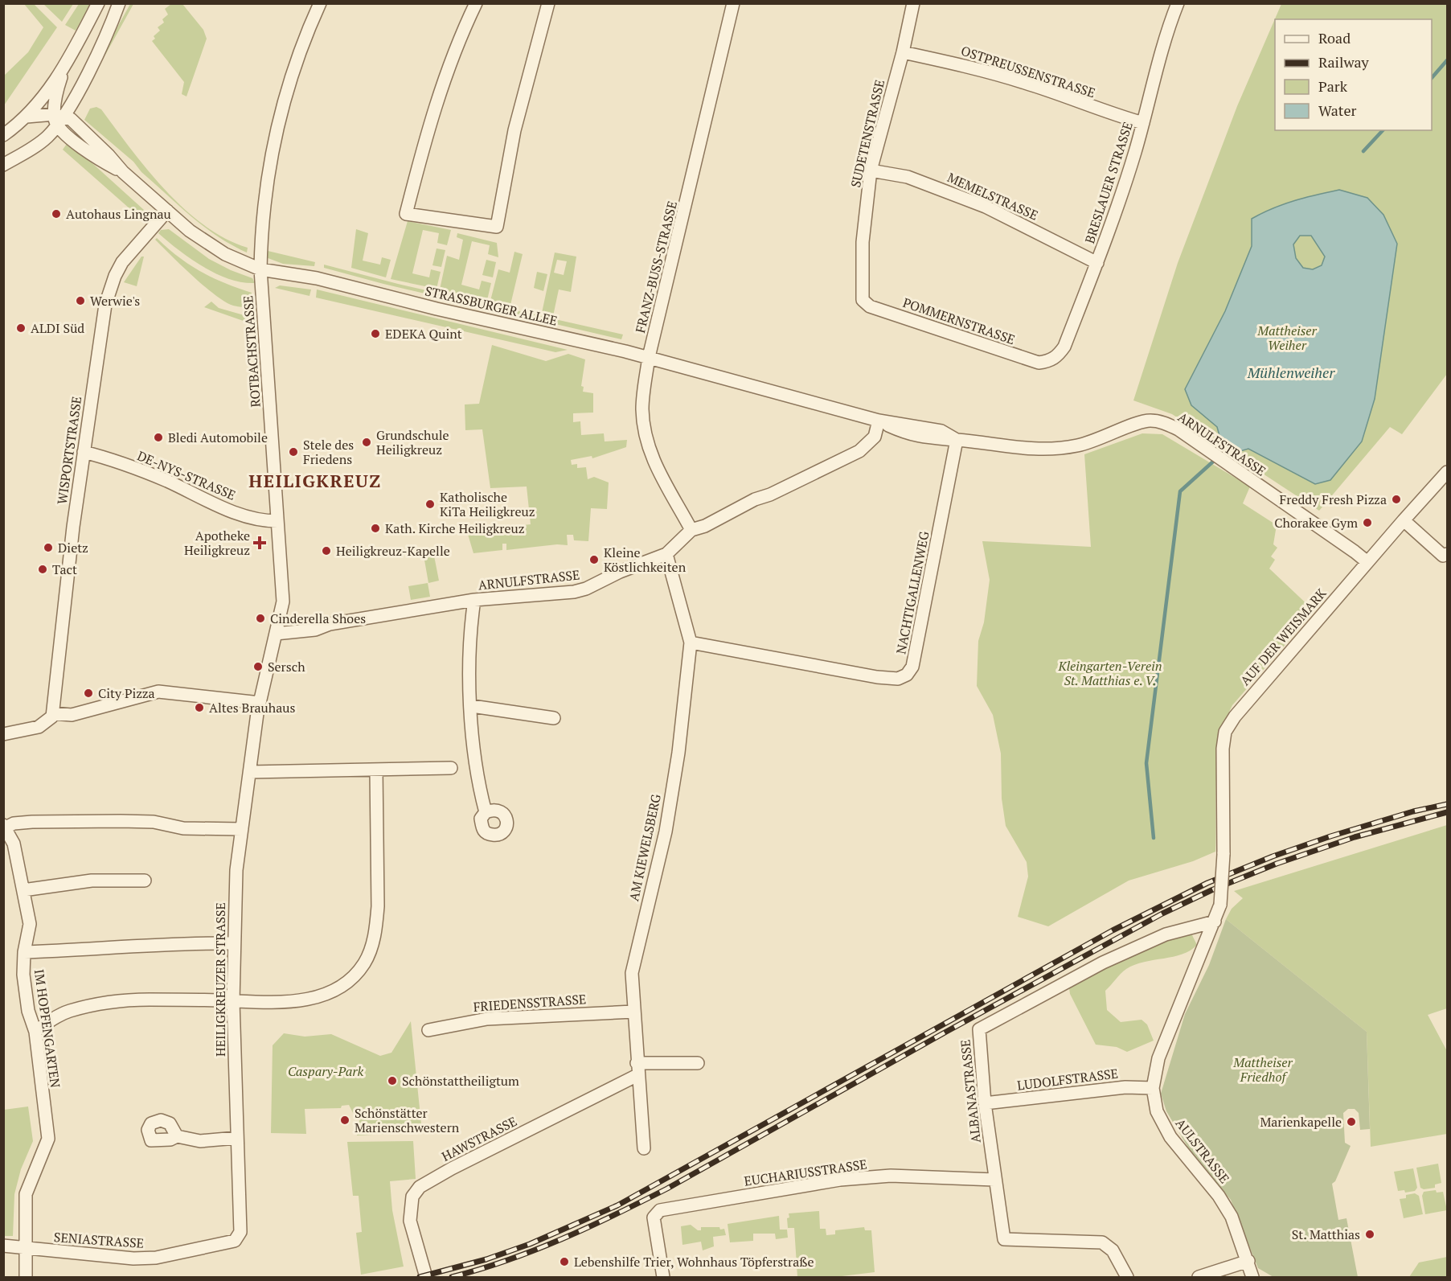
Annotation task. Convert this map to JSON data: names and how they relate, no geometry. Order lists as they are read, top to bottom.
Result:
{
  "streets": {
    "street": [
      "OSTPREUSSENSTRASSE",
      "SUDETENSTRASSE",
      "BRESLAUER STRASSE",
      "MEMELSTRASSE",
      "FRANZ-BUSS-STRASSE",
      "STRASSBURGER ALLEE",
      "POMMERNSTRASSE",
      "ROTBACHSTRASSE",
      "ARNULFSTRASSE",
      "WISPORTSTRASSE",
      "DE-NYS-STRASSE",
      "NACHTIGALLENWEG",
      "AUF DER WEISMARK",
      "AM KIEWELSBERG",
      "HEILIGKREUZER STRASSE",
      "FRIEDENSSTRASSE",
      "IM HOPFENGARTEN",
      "LUDOLFSTRASSE",
      "ALBANASTRASSE",
      "HAWSTRASSE",
      "AULSTRASSE",
      "EUCHARIUSSTRASSE",
      "SENIASTRASSE"
    ]
  },
  "crossings": [
    ["OSTPREUSSENSTRASSE", "SUDETENSTRASSE"],
    ["OSTPREUSSENSTRASSE", "BRESLAUER STRASSE"],
    ["SUDETENSTRASSE", "MEMELSTRASSE"],
    ["SUDETENSTRASSE", "POMMERNSTRASSE"],
    ["BRESLAUER STRASSE", "MEMELSTRASSE"],
    ["BRESLAUER STRASSE", "POMMERNSTRASSE"],
    ["FRANZ-BUSS-STRASSE", "STRASSBURGER ALLEE"],
    ["FRANZ-BUSS-STRASSE", "ARNULFSTRASSE"],
    ["STRASSBURGER ALLEE", "ROTBACHSTRASSE"],
    ["STRASSBURGER ALLEE", "ARNULFSTRASSE"],
    ["STRASSBURGER ALLEE", "WISPORTSTRASSE"],
    ["ROTBACHSTRASSE", "ARNULFSTRASSE"],
    ["ROTBACHSTRASSE", "DE-NYS-STRASSE"],
    ["ROTBACHSTRASSE", "HEILIGKREUZER STRASSE"],
    ["ARNULFSTRASSE", "NACHTIGALLENWEG"],
    ["ARNULFSTRASSE", "AUF DER WEISMARK"],
    ["ARNULFSTRASSE", "AM KIEWELSBERG"],
    ["WISPORTSTRASSE", "DE-NYS-STRASSE"],
    ["NACHTIGALLENWEG", "AM KIEWELSBERG"],
    ["AUF DER WEISMARK", "AULSTRASSE"],
    ["AM KIEWELSBERG", "FRIEDENSSTRASSE"],
    ["AM KIEWELSBERG", "HAWSTRASSE"],
    ["HEILIGKREUZER STRASSE", "IM HOPFENGARTEN"],
    ["HEILIGKREUZER STRASSE", "SENIASTRASSE"],
    ["IM HOPFENGARTEN", "SENIASTRASSE"],
    ["LUDOLFSTRASSE", "ALBANASTRASSE"],
    ["LUDOLFSTRASSE", "AULSTRASSE"],
    ["ALBANASTRASSE", "AULSTRASSE"],
    ["ALBANASTRASSE", "EUCHARIUSSTRASSE"]
  ],
  "districts": ["HEILIGKREUZ"],
  "water": ["Mühlenweiher"],
  "parks": [
    "Mattheiser Weiher",
    "Kleingarten-Verein St. Matthias e. V.",
    "Mattheiser Friedhof",
    "Caspary-Park"
  ],
  "places": {
    "other": [
      "Autohaus Lingnau",
      "Werwie's",
      "ALDI Süd",
      "EDEKA Quint",
      "Bledi Automobile",
      "Grundschule Heiligkreuz",
      "Stele des Friedens",
      "Freddy Fresh Pizza",
      "Katholische KiTa Heiligkreuz",
      "Chorakee Gym",
      "Kath. Kirche Heiligkreuz",
      "Dietz",
      "Heiligkreuz-Kapelle",
      "Kleine Köstlichkeiten",
      "Tact",
      "Cinderella Shoes",
      "Sersch",
      "City Pizza",
      "Altes Brauhaus",
      "Schönstattheiligtum",
      "Schönstätter Marienschwestern",
      "Marienkapelle",
      "St. Matthias",
      "Lebenshilfe Trier, Wohnhaus Töpferstraße"
    ],
    "health": ["Apotheke Heiligkreuz"]
  },
  "legend": [
    "Road",
    "Railway",
    "Park",
    "Water"
  ]
}
